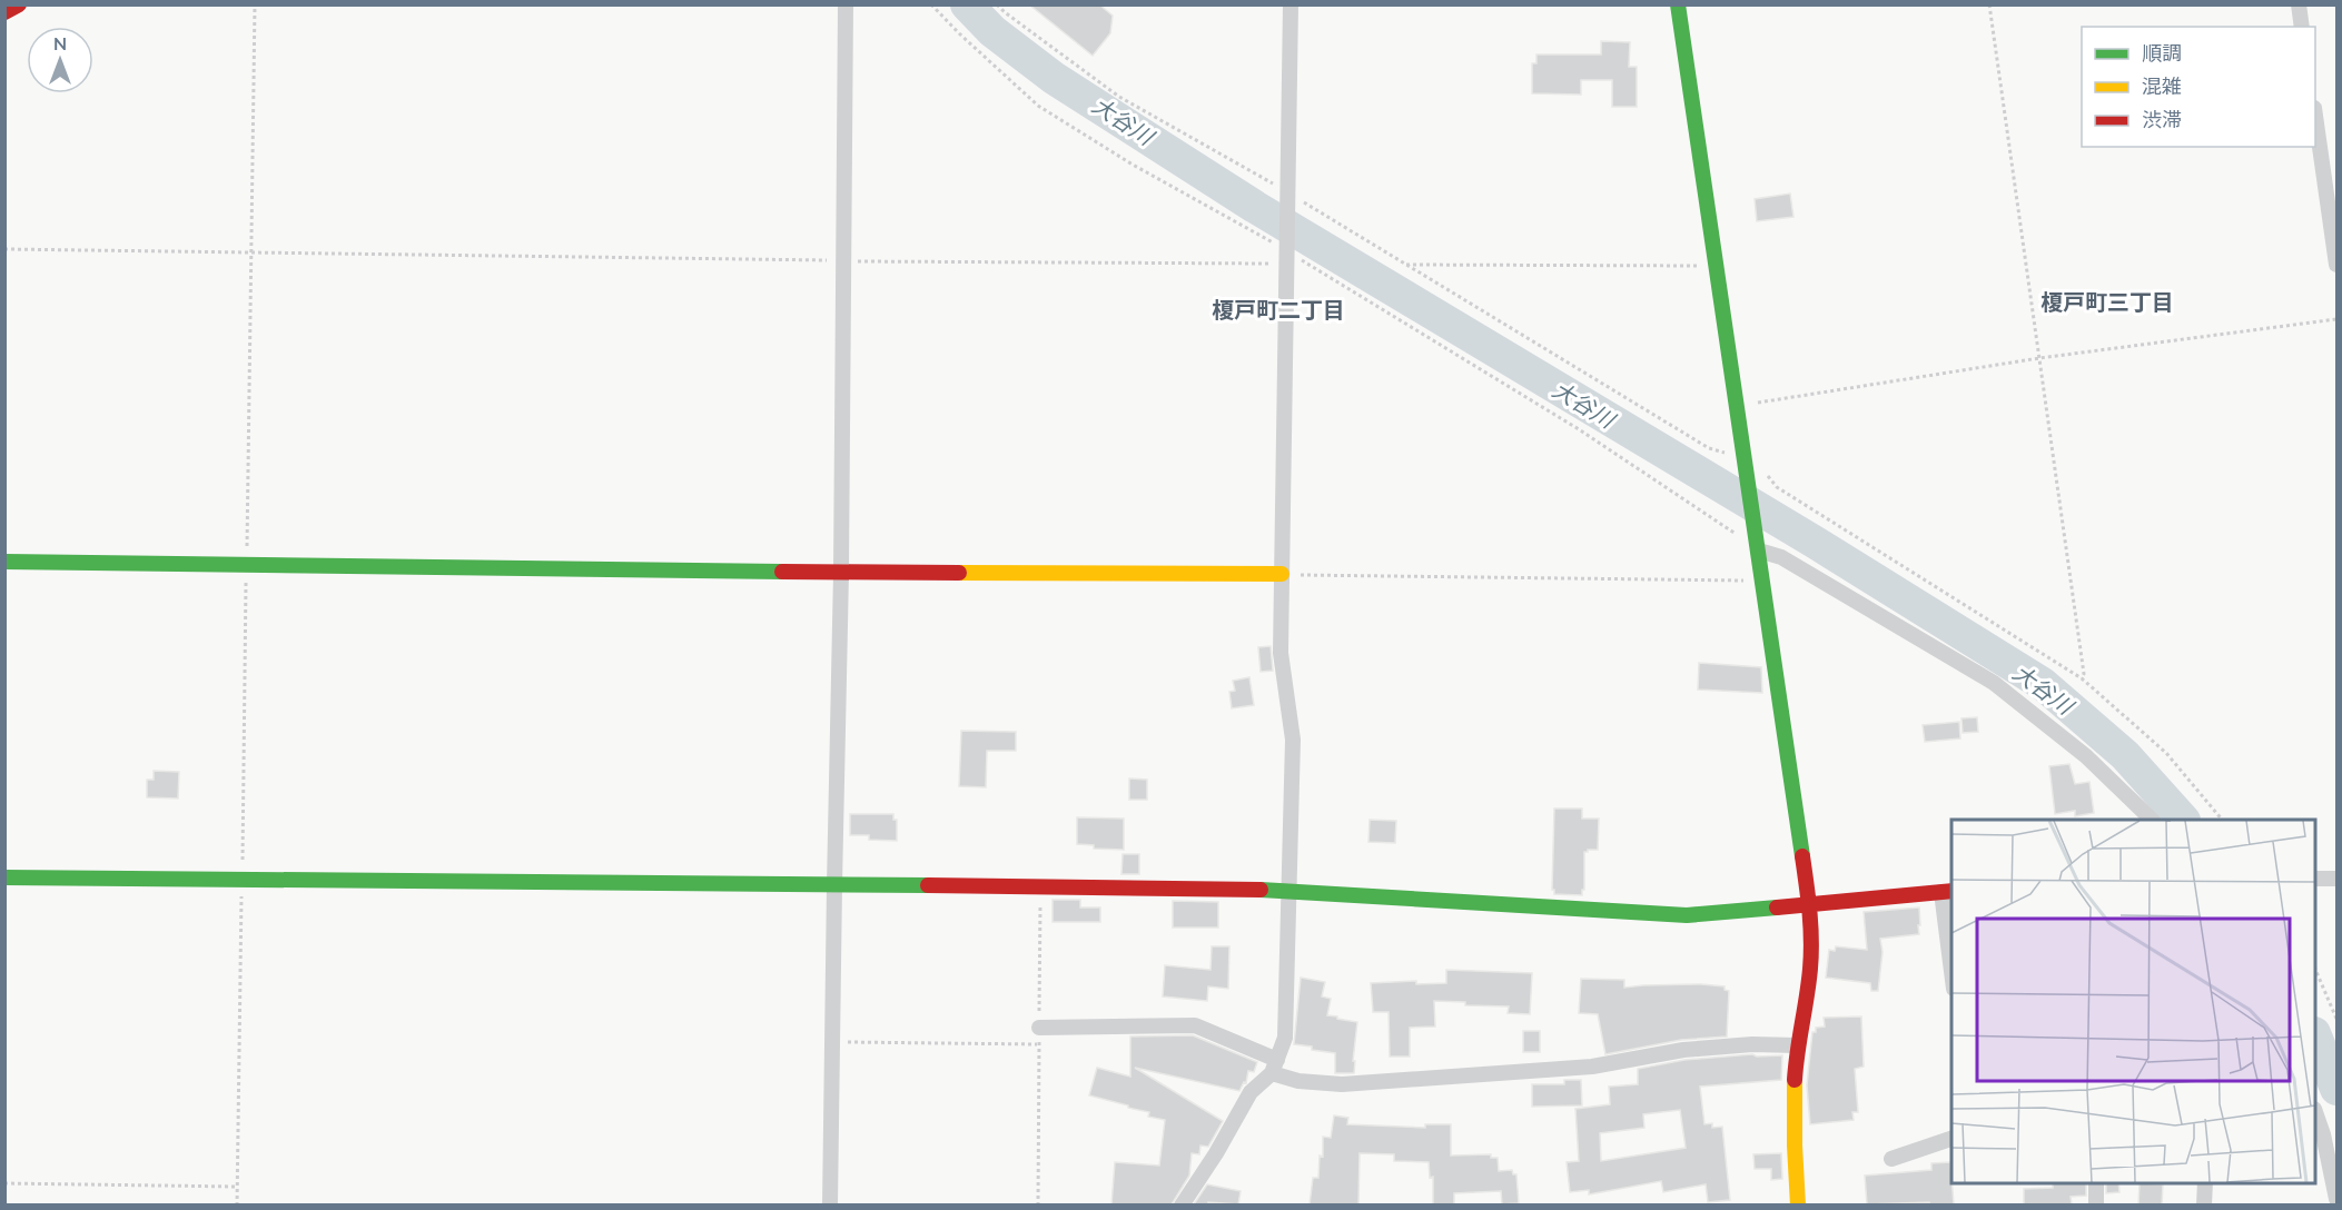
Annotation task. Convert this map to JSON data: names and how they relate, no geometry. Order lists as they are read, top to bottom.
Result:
{
  "districts": ["榎戸町三丁目", "榎戸町二丁目"],
  "water": ["大谷川"],
  "legend": ["順調", "混雑", "渋滞"],
  "north": "top"
}
